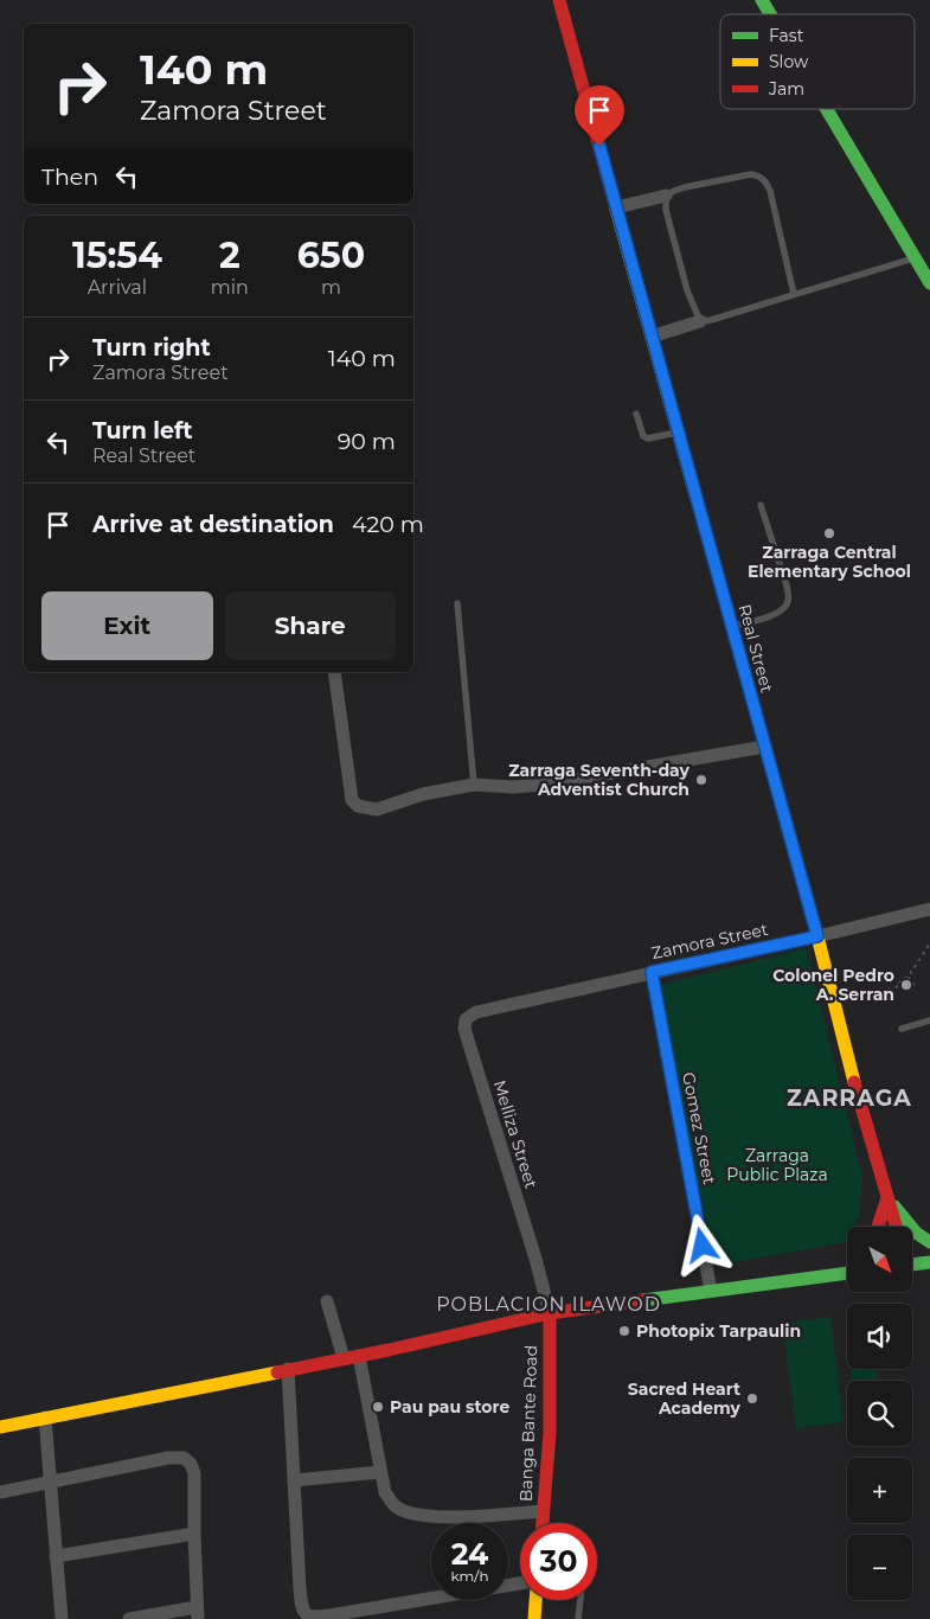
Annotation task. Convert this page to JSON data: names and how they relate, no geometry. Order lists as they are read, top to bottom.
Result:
{
  "streets": {
    "main road": ["Real Street", "Banga Bante Road"],
    "street": ["Zamora Street", "Gomez Street", "Melliza Street"]
  },
  "crossings": [
    ["Real Street", "Zamora Street"],
    ["Zamora Street", "Gomez Street"],
    ["Zamora Street", "Melliza Street"],
    ["Melliza Street", "Banga Bante Road"]
  ],
  "districts": ["ZARRAGA", "POBLACION ILAWOD"],
  "parks": ["Zarraga Public Plaza"],
  "places": [
    "Zarraga Central Elementary School",
    "Zarraga Seventh-day Adventist Church",
    "Colonel Pedro A. Serran",
    "Photopix Tarpaulin",
    "Sacred Heart Academy",
    "Pau pau store"
  ],
  "legend": ["Fast", "Slow", "Jam"],
  "north": "bottom right",
  "page": {
    "turn": ["140 m", "Zamora Street"],
    "then": "Then",
    "eta": [
      "15:54",
      "Arrival",
      "2",
      "min",
      "650",
      "m"
    ],
    "list": [
      {
        "name": "Turn right",
        "note": "Zamora Street",
        "value": "140 m"
      },
      {
        "name": "Turn left",
        "note": "Real Street",
        "value": "90 m"
      },
      {
        "name": "Arrive at destination",
        "value": "420 m"
      }
    ],
    "buttons": ["Exit", "Share"],
    "map_buttons": ["+", "−"],
    "speed": "24 km/h",
    "limit": "30"
  }
}
